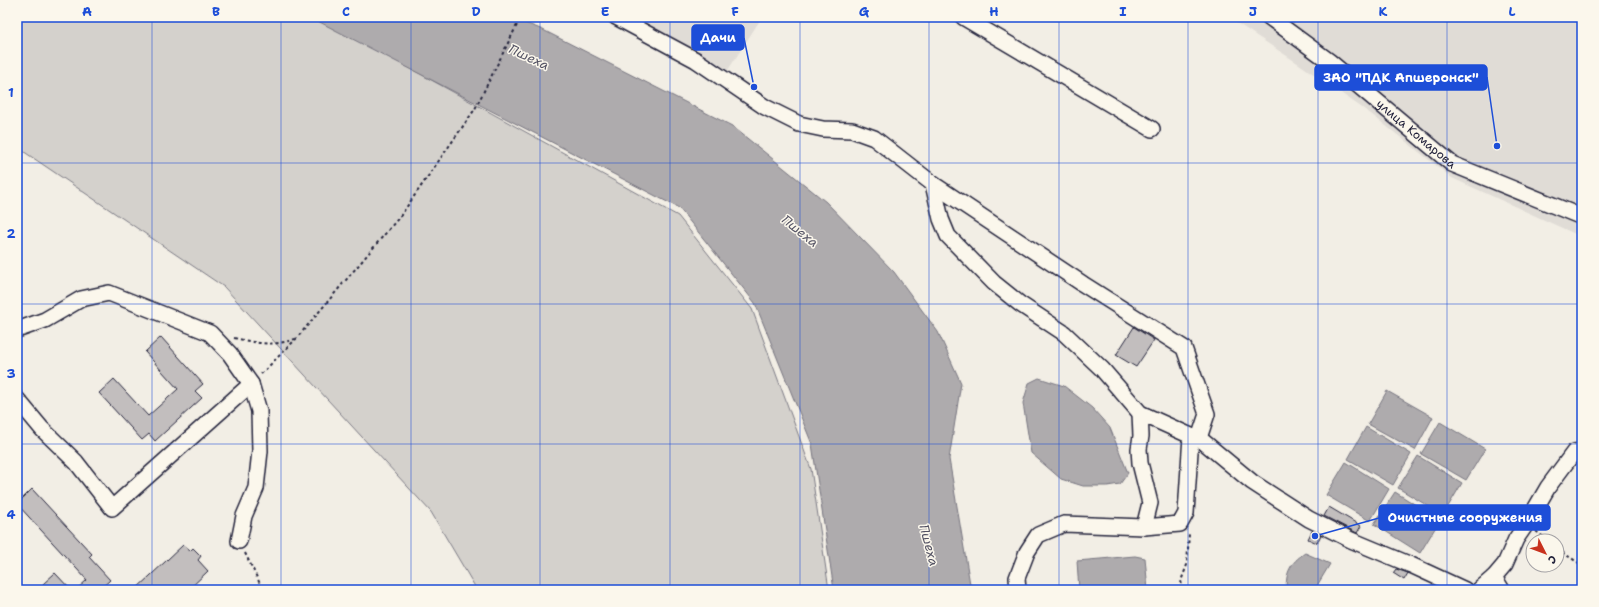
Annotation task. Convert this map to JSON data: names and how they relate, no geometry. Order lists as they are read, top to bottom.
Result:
{
  "streets": {
    "lane": ["улица Комарова"]
  },
  "water": ["Пшеха"],
  "places": ["Дачи", "ЗАО \"ПДК Апшеронск\"", "Очистные сооружения"],
  "north": "bottom right",
  "grid": {
    "columns": [
      "A",
      "B",
      "C",
      "D",
      "E",
      "F",
      "G",
      "H",
      "I",
      "J",
      "K",
      "L"
    ],
    "rows": [
      "1",
      "2",
      "3",
      "4"
    ]
  }
}
